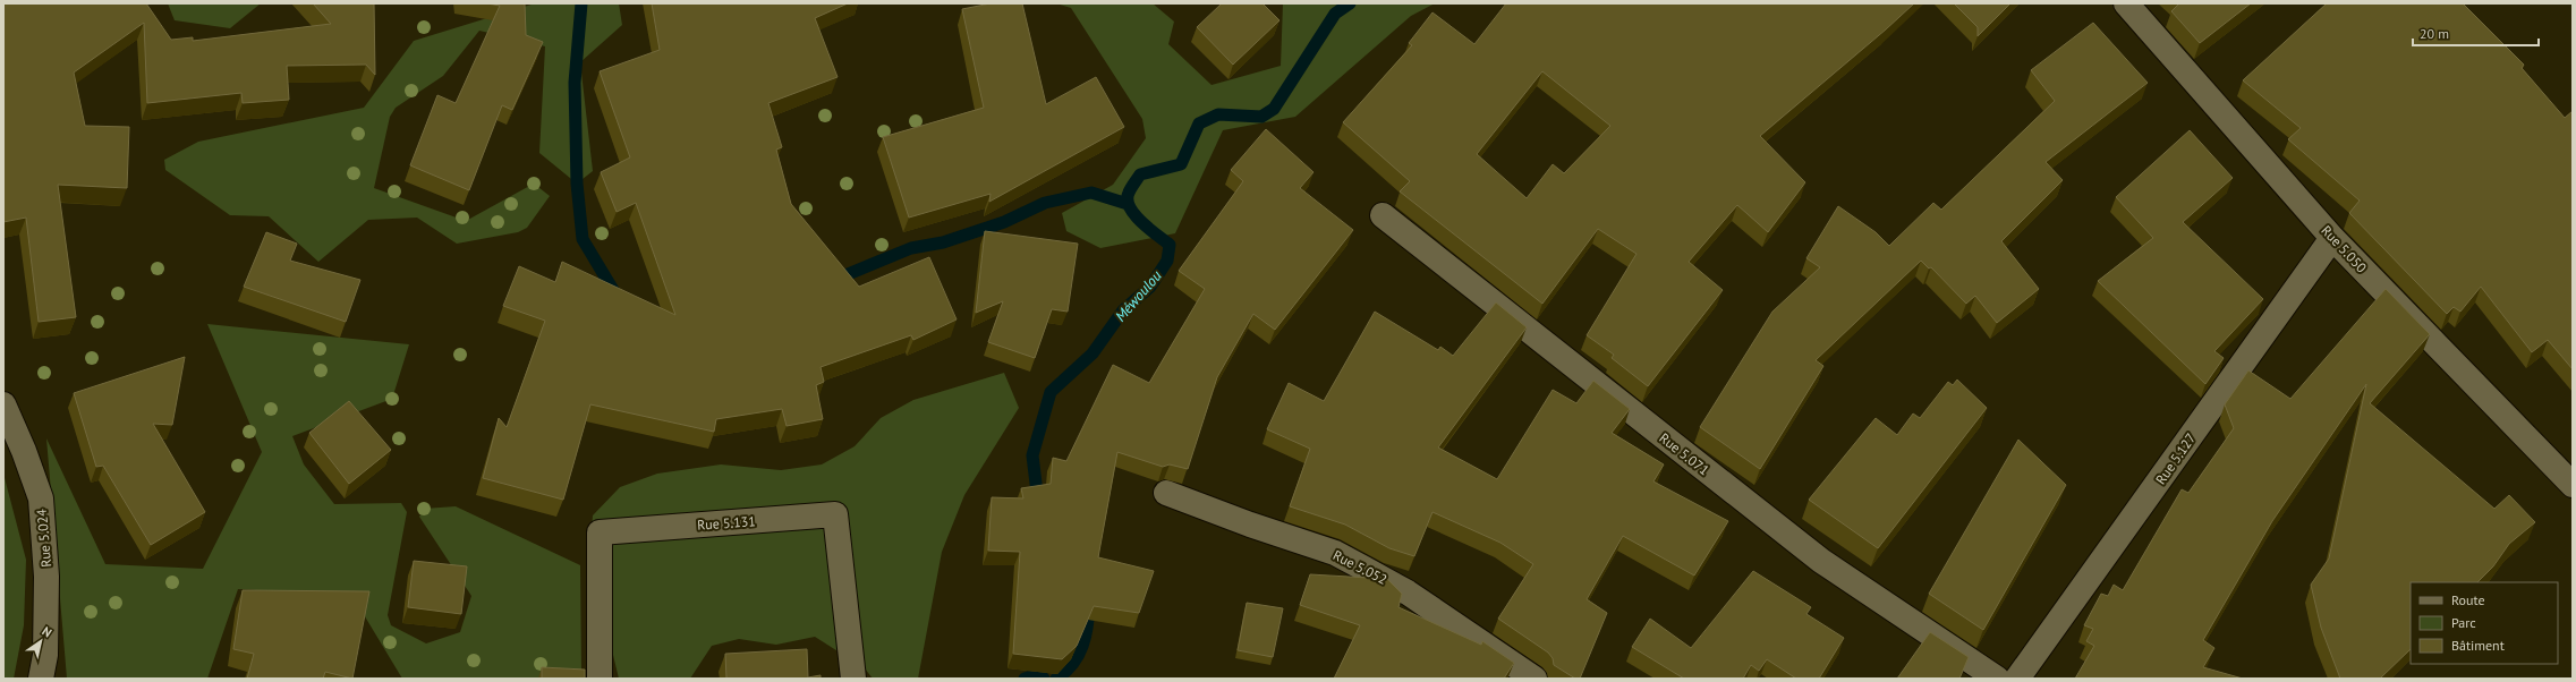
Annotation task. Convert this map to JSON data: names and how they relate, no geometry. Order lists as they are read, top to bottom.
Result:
{
  "streets": {
    "street": [
      "Rue 5.050",
      "Rue 5.071",
      "Rue 5.127",
      "Rue 5.131",
      "Rue 5.024",
      "Rue 5.052"
    ]
  },
  "crossings": [
    ["Rue 5.050", "Rue 5.127"]
  ],
  "water": ["Méwoulou"],
  "legend": ["Route", "Parc", "Bâtiment"],
  "scale_bar": "20 m",
  "north": "top right"
}
